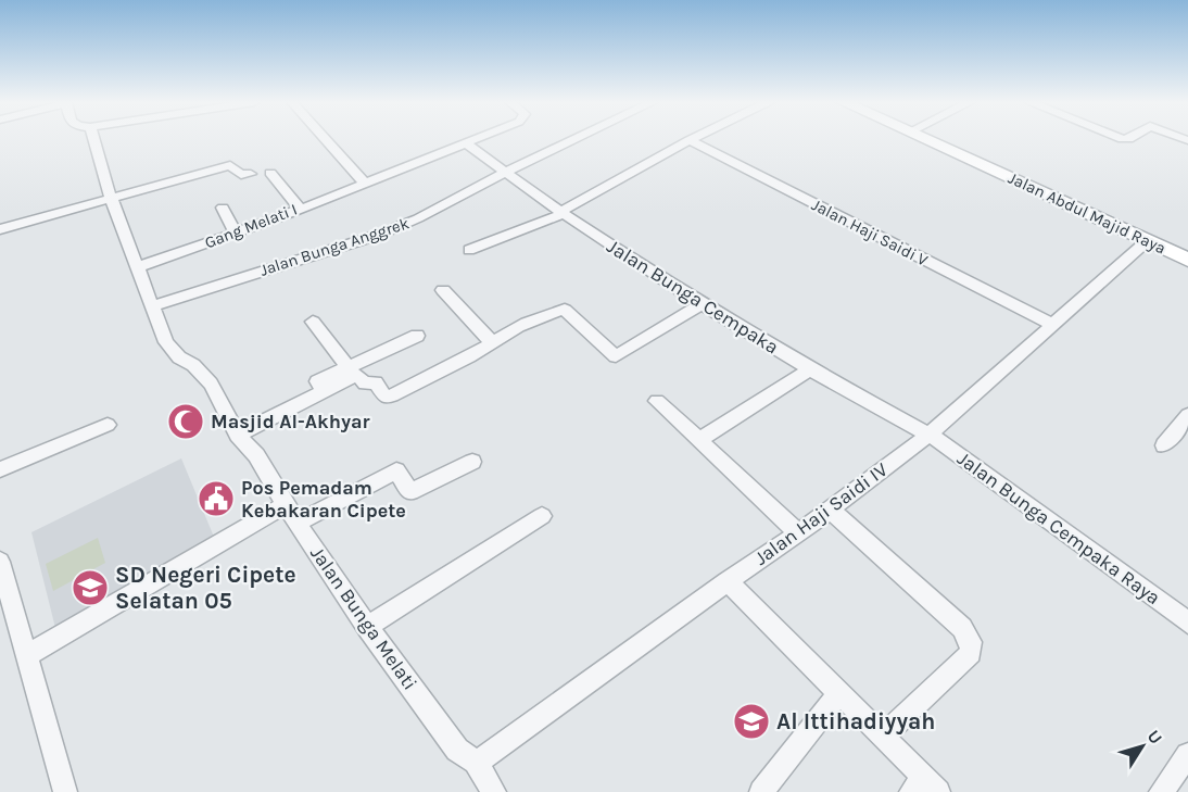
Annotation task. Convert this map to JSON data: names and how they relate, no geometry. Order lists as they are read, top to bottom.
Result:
{
  "streets": {
    "street": [
      "Jalan Abdul Majid Raya",
      "Gang Melati I",
      "Jalan Haji Saidi V",
      "Jalan Bunga Anggrek",
      "Jalan Bunga Cempaka",
      "Jalan Haji Saidi IV",
      "Jalan Bunga Cempaka Raya",
      "Jalan Bunga Melati"
    ]
  },
  "crossings": [
    ["Jalan Abdul Majid Raya", "Jalan Haji Saidi IV"],
    ["Gang Melati I", "Jalan Bunga Cempaka"],
    ["Gang Melati I", "Jalan Bunga Melati"],
    ["Jalan Haji Saidi V", "Jalan Haji Saidi IV"],
    ["Jalan Bunga Anggrek", "Jalan Bunga Cempaka"],
    ["Jalan Bunga Anggrek", "Jalan Bunga Melati"],
    ["Jalan Bunga Cempaka", "Jalan Haji Saidi IV"],
    ["Jalan Bunga Cempaka", "Jalan Bunga Cempaka Raya"],
    ["Jalan Haji Saidi IV", "Jalan Bunga Cempaka Raya"],
    ["Jalan Haji Saidi IV", "Jalan Bunga Melati"]
  ],
  "places": {
    "mosque": ["Masjid Al-Akhyar"],
    "public building": ["Pos Pemadam Kebakaran Cipete"],
    "school or university": ["SD Negeri Cipete Selatan 05", "Al Ittihadiyyah"]
  },
  "north": "top right"
}
